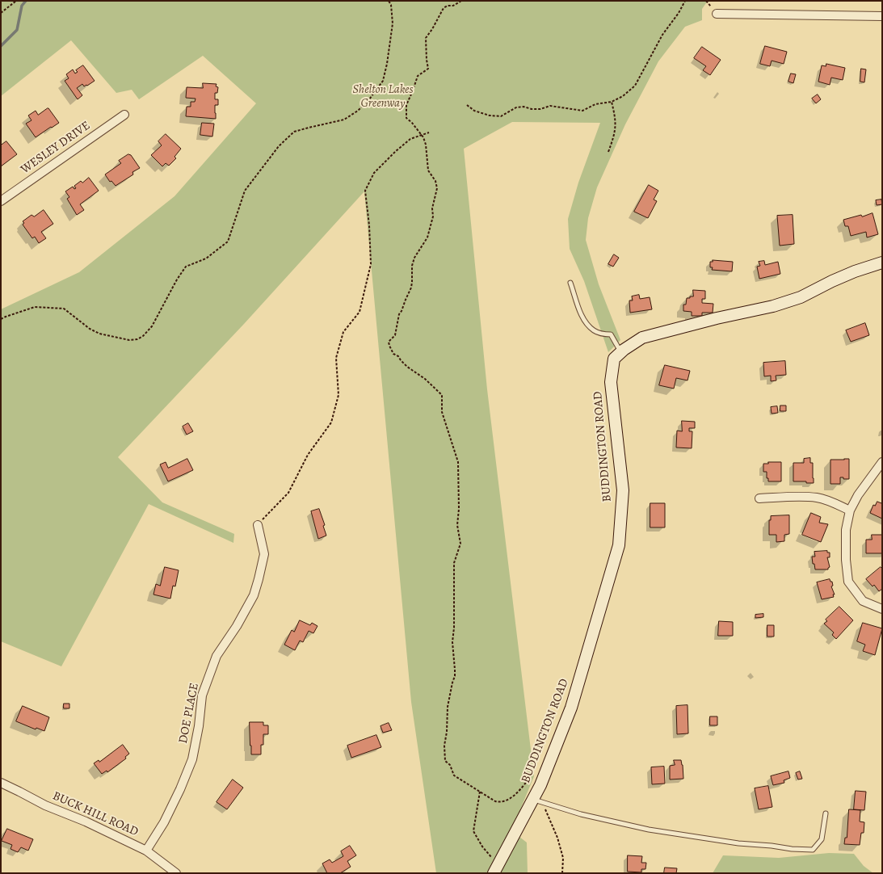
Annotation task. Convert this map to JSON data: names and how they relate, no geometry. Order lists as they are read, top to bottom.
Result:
{
  "streets": {
    "street": [
      "WESLEY DRIVE",
      "BUDDINGTON ROAD",
      "DOE PLACE",
      "BUCK HILL ROAD"
    ]
  },
  "crossings": [
    ["DOE PLACE", "BUCK HILL ROAD"]
  ],
  "parks": ["Shelton Lakes Greenway"]
}
